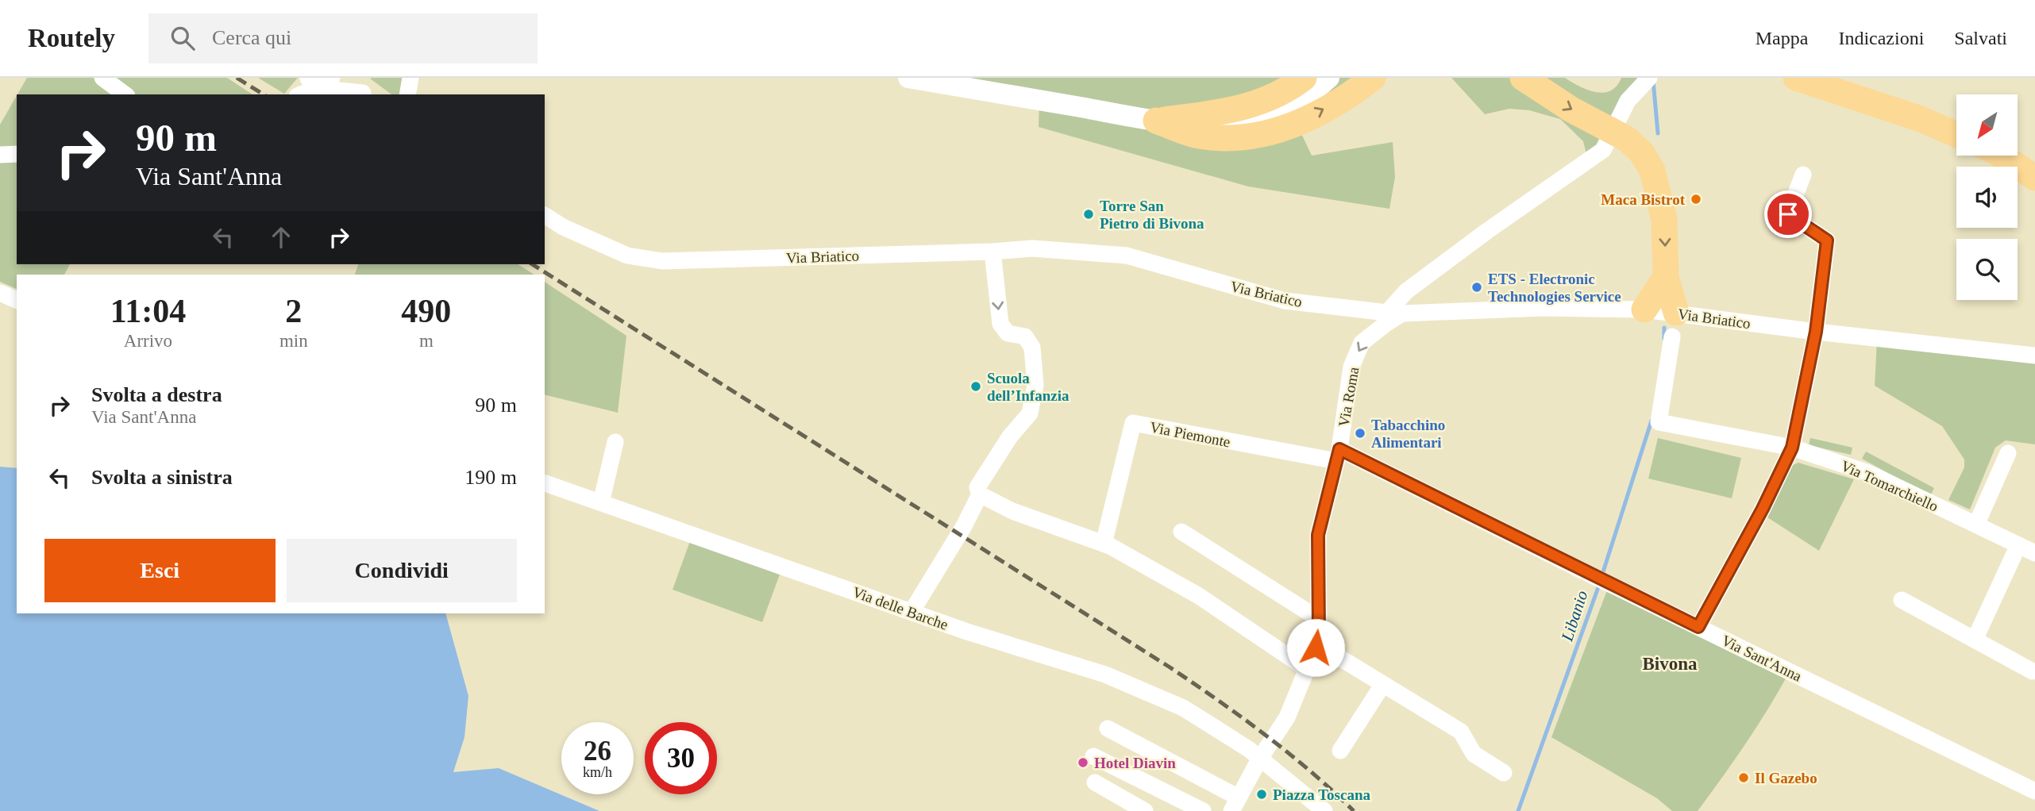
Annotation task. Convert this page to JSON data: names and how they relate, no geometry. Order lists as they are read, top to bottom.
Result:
{
  "streets": {
    "street": [
      "Via Briatico",
      "Via Roma",
      "Via Piemonte",
      "Via Tomarchiello",
      "Via delle Barche",
      "Via Sant'Anna"
    ]
  },
  "crossings": [
    ["Via Briatico", "Via Roma"],
    ["Via Briatico", "Via Tomarchiello"],
    ["Via Roma", "Via Piemonte"],
    ["Via Roma", "Via delle Barche"],
    ["Via Roma", "Via Sant'Anna"],
    ["Via Piemonte", "Via Sant'Anna"]
  ],
  "districts": ["Bivona"],
  "water": ["Libanio"],
  "places": [
    "Maca Bistrot",
    "Torre San Pietro di Bivona",
    "ETS - Electronic Technologies Service",
    "Scuola dell’Infanzia",
    "Tabacchino Alimentari",
    "Hotel Diavin",
    "Il Gazebo",
    "Piazza Toscana"
  ],
  "north": "bottom left",
  "page": {
    "header": "Routely",
    "search": "Cerca qui",
    "nav": ["Mappa", "Indicazioni", "Salvati"],
    "turn": ["90 m", "Via Sant'Anna"],
    "eta": [
      "11:04",
      "Arrivo",
      "2",
      "min",
      "490",
      "m"
    ],
    "list": [
      {
        "name": "Svolta a destra",
        "note": "Via Sant'Anna",
        "value": "90 m"
      },
      {
        "name": "Svolta a sinistra",
        "value": "190 m"
      }
    ],
    "buttons": ["Esci", "Condividi"],
    "speed": "26 km/h",
    "limit": "30"
  }
}
